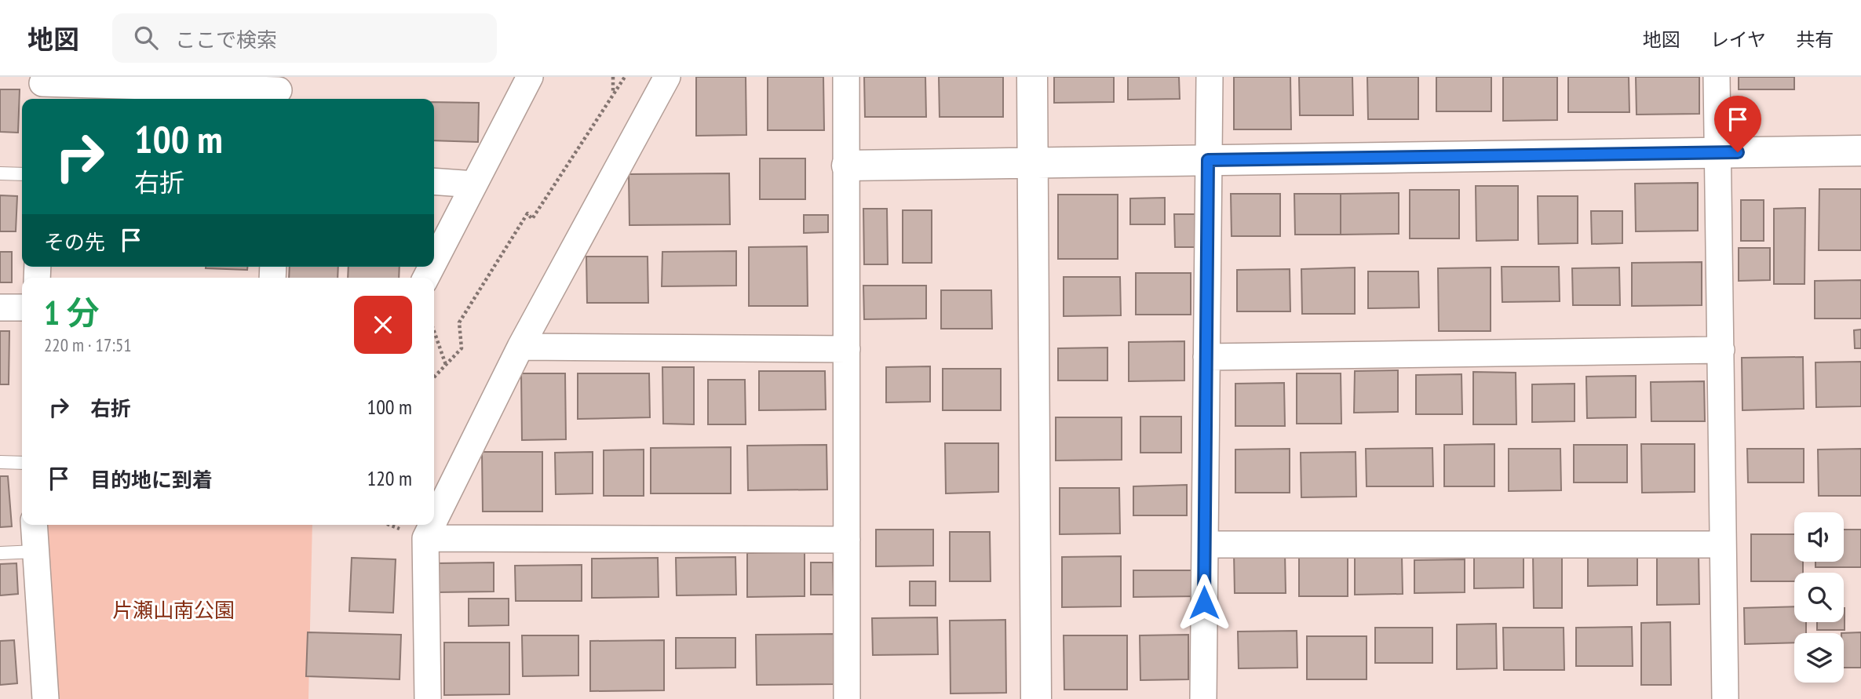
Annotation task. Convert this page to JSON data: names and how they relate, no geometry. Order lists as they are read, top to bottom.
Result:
{
  "parks": ["片瀬山南公園"],
  "page": {
    "header": "地図",
    "search": "ここで検索",
    "nav": ["地図", "レイヤ", "共有"],
    "turn": ["100 m", "右折"],
    "then": "その先",
    "heading": ["1 分", "220 m · 17:51"],
    "list": [
      {
        "name": "右折",
        "value": "100 m"
      },
      {
        "name": "目的地に到着",
        "value": "120 m"
      }
    ]
  }
}
